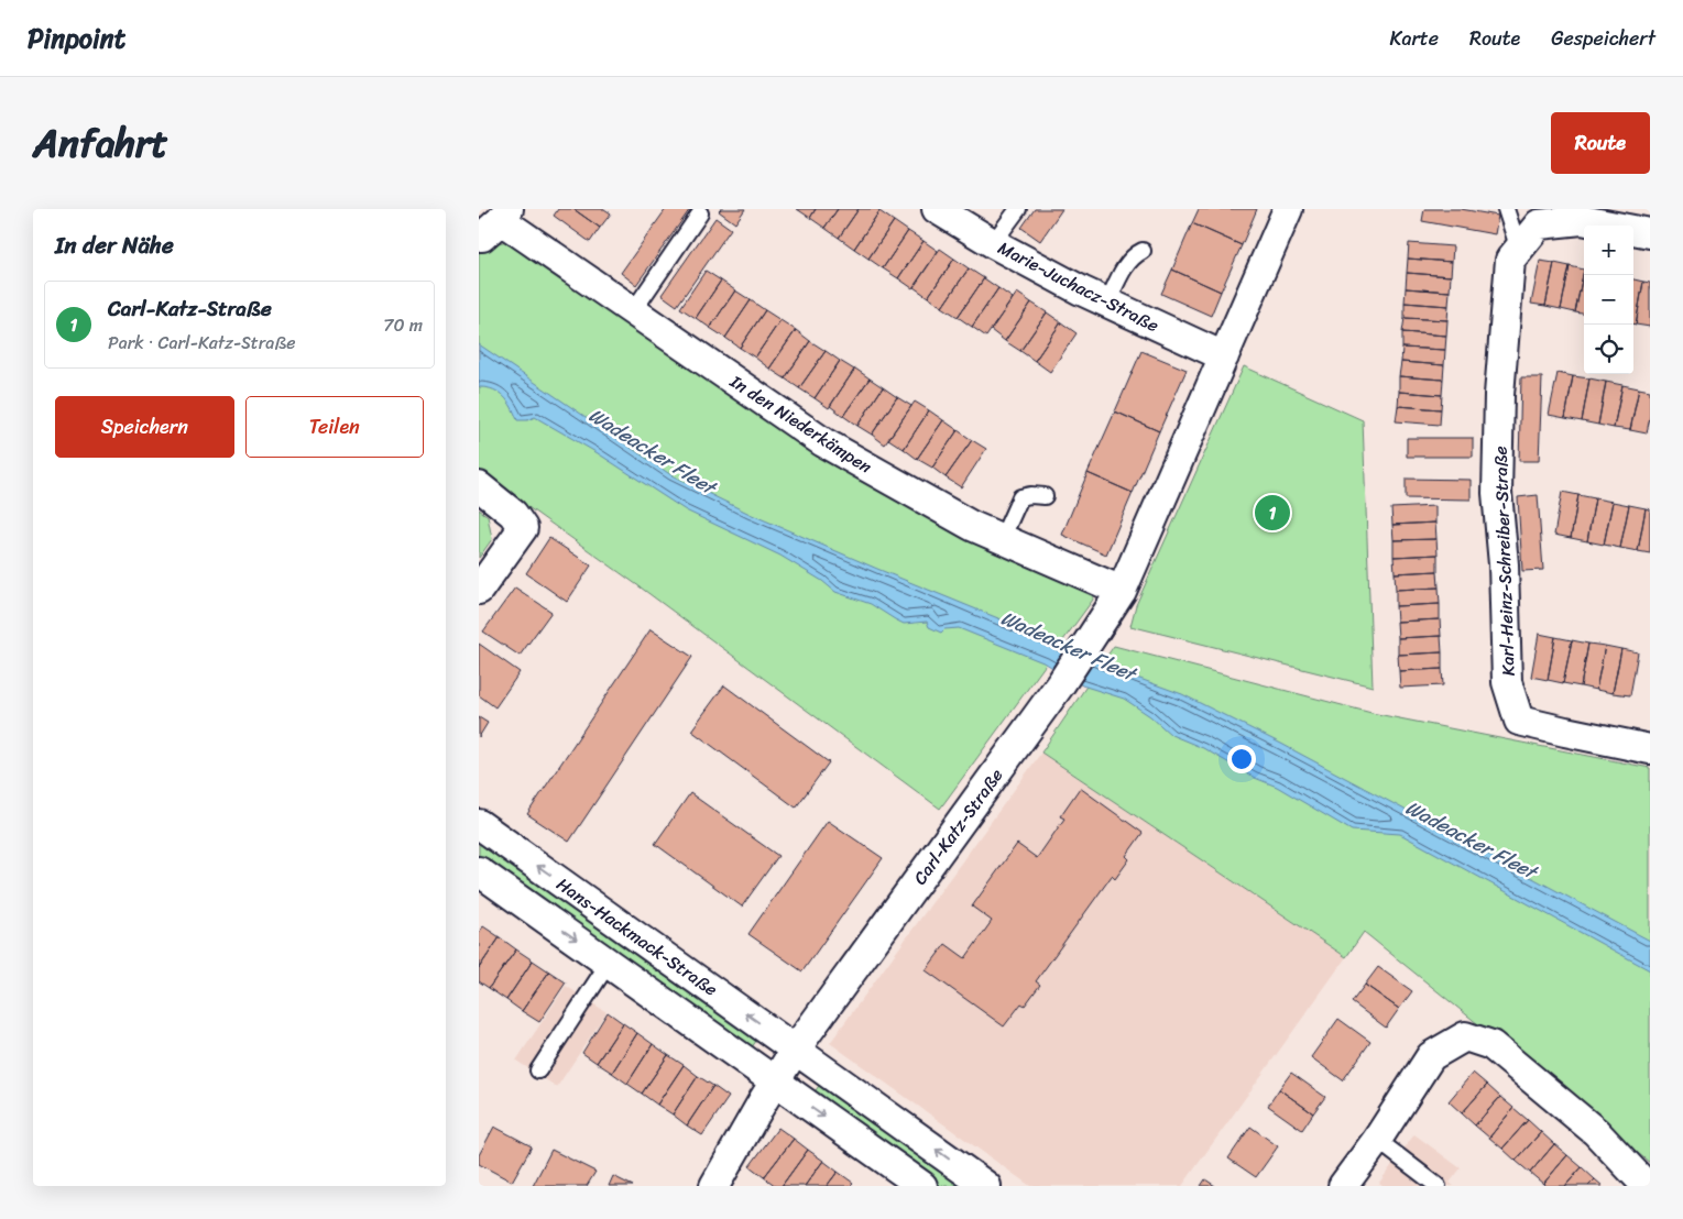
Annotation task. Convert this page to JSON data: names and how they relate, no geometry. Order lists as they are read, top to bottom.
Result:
{
  "streets": {
    "street": [
      "Marie-Juchacz-Straße",
      "In den Niederkämpen",
      "Karl-Heinz-Schreiber-Straße",
      "Carl-Katz-Straße",
      "Hans-Hackmack-Straße"
    ]
  },
  "crossings": [
    ["Marie-Juchacz-Straße", "Carl-Katz-Straße"],
    ["In den Niederkämpen", "Carl-Katz-Straße"],
    ["Carl-Katz-Straße", "Hans-Hackmack-Straße"]
  ],
  "water": ["Wadeacker Fleet"],
  "page": {
    "header": "Pinpoint",
    "nav": ["Karte", "Route", "Gespeichert"],
    "title": "Anfahrt",
    "buttons": [
      "Route",
      ["Speichern", "Teilen"]
    ],
    "heading": "In der Nähe",
    "map_buttons": ["+", "−"],
    "list": [
      {
        "mark": "1",
        "name": "Carl-Katz-Straße",
        "note": "Park · Carl-Katz-Straße",
        "value": "70 m"
      }
    ],
    "pins": "1"
  }
}
